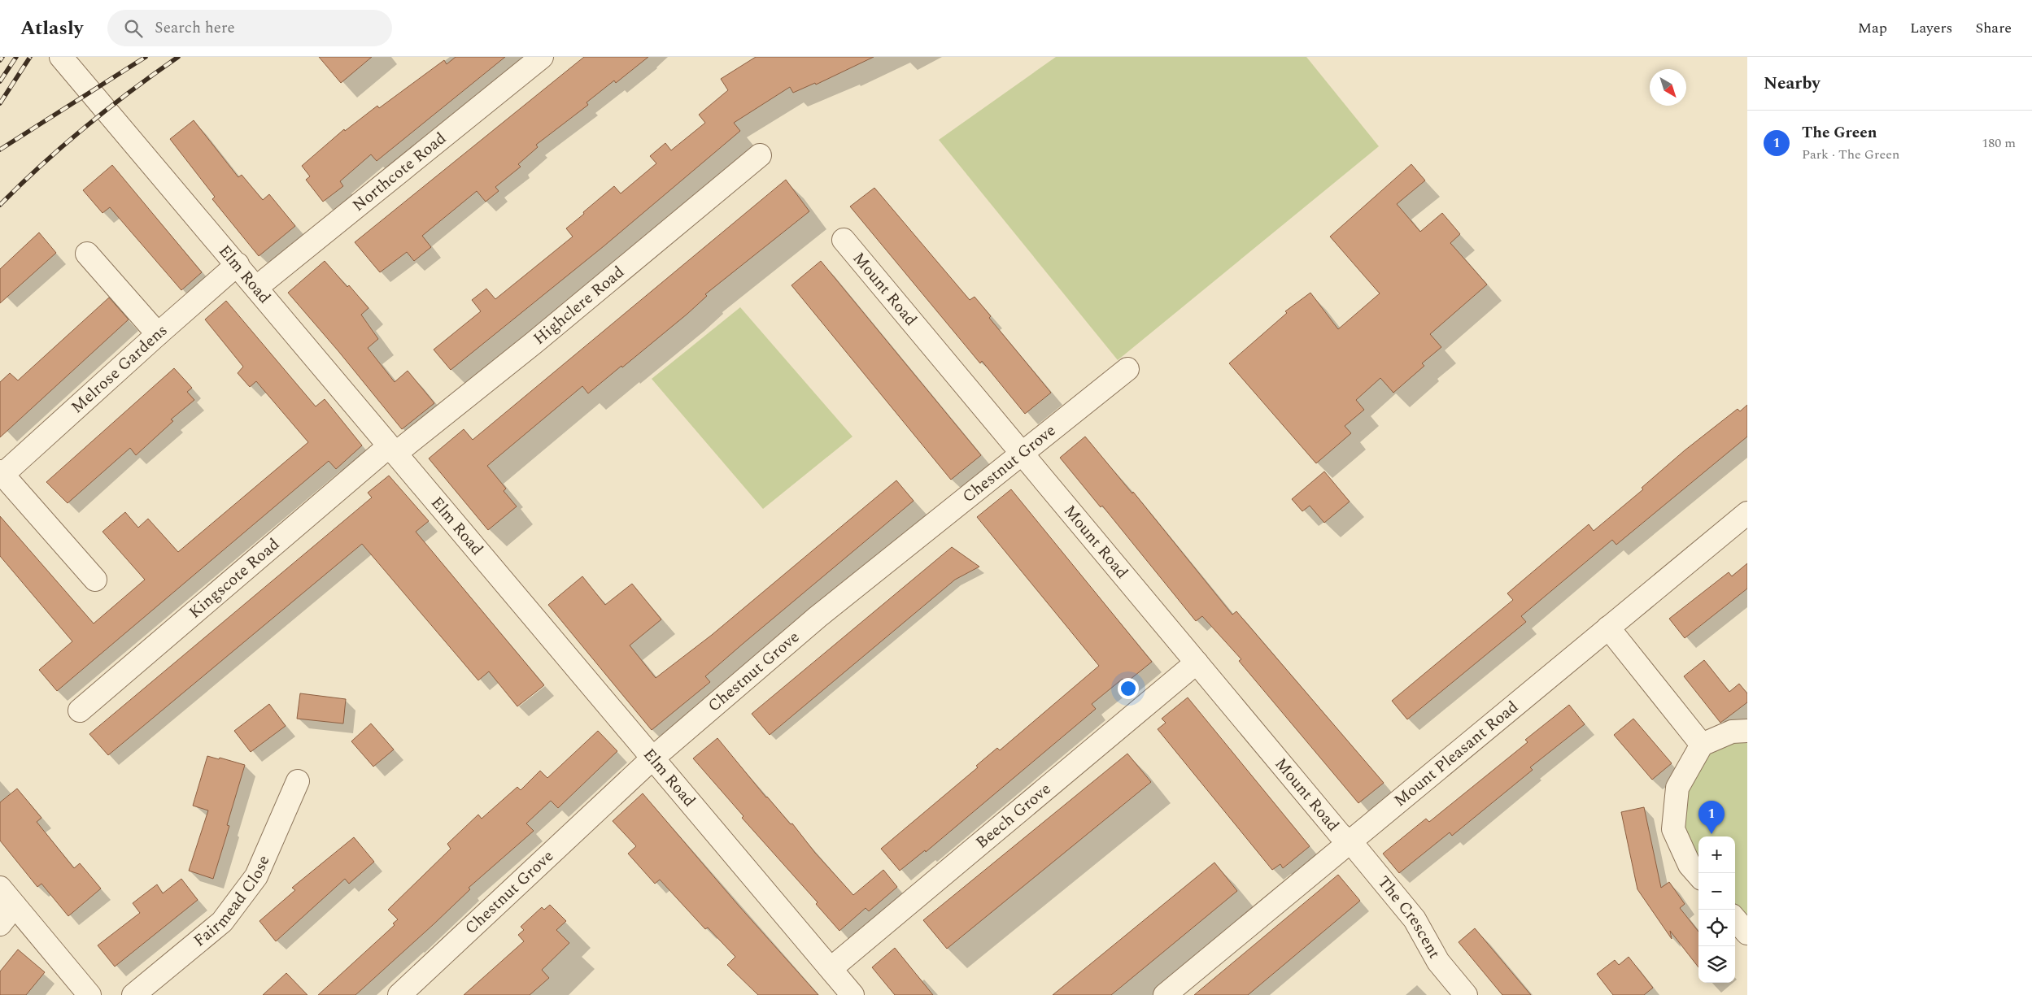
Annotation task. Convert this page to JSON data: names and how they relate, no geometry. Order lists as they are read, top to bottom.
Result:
{
  "streets": {
    "street": [
      "Northcote Road",
      "Elm Road",
      "Mount Road",
      "Highclere Road",
      "Melrose Gardens",
      "Chestnut Grove",
      "Kingscote Road",
      "Mount Pleasant Road",
      "Beech Grove",
      "Fairmead Close",
      "The Crescent"
    ]
  },
  "crossings": [
    ["Northcote Road", "Elm Road"],
    ["Elm Road", "Highclere Road"],
    ["Elm Road", "Melrose Gardens"],
    ["Elm Road", "Chestnut Grove"],
    ["Elm Road", "Kingscote Road"],
    ["Elm Road", "Beech Grove"],
    ["Mount Road", "Chestnut Grove"],
    ["Mount Road", "Mount Pleasant Road"],
    ["Mount Road", "Beech Grove"],
    ["Mount Road", "The Crescent"],
    ["Highclere Road", "Kingscote Road"],
    ["Mount Pleasant Road", "The Crescent"]
  ],
  "north": "bottom right",
  "page": {
    "header": "Atlasly",
    "search": "Search here",
    "nav": ["Map", "Layers", "Share"],
    "heading": "Nearby",
    "list": [
      {
        "mark": "1",
        "name": "The Green",
        "note": "Park · The Green",
        "value": "180 m"
      }
    ],
    "pins": "1",
    "map_buttons": ["+", "−"]
  }
}
